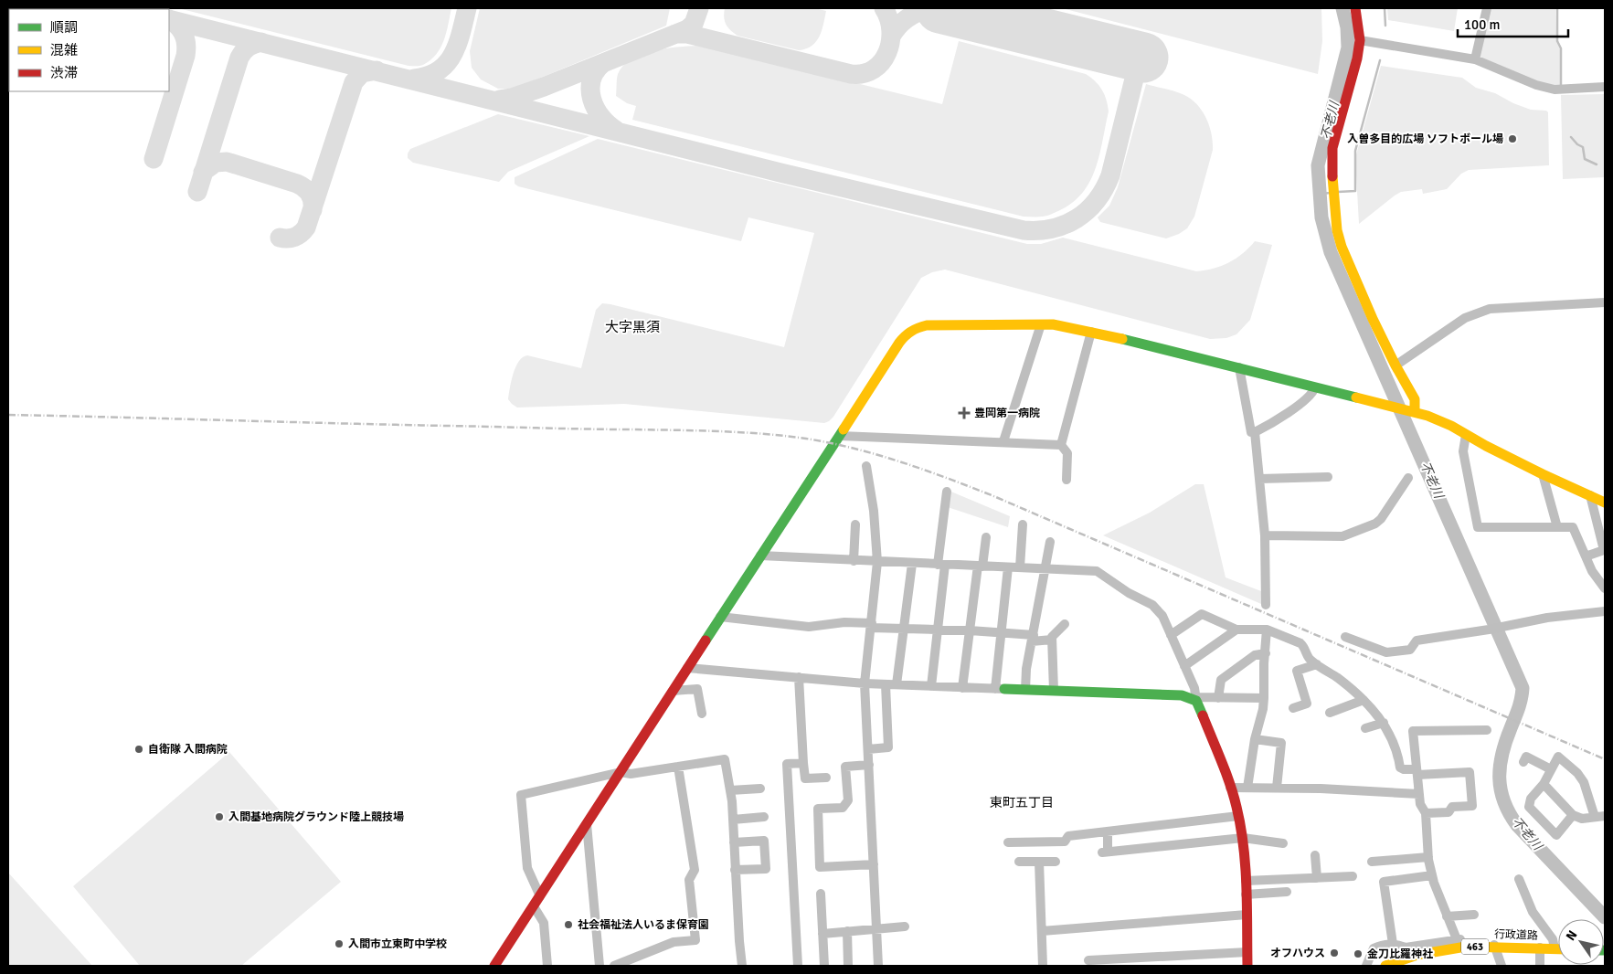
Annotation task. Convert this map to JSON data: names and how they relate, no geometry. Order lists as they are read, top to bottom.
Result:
{
  "streets": {
    "main road": ["行政道路", "463"]
  },
  "districts": ["大字黒須", "東町五丁目"],
  "water": ["不老川"],
  "places": {
    "other": [
      "入曽多目的広場 ソフトボール場",
      "自衛隊 入間病院",
      "入間基地病院グラウンド陸上競技場",
      "社会福祉法人いるま保育園",
      "入間市立東町中学校",
      "オフハウス",
      "金刀比羅神社"
    ],
    "health": ["豊岡第一病院"]
  },
  "legend": ["順調", "混雑", "渋滞"],
  "scale_bar": "100 m",
  "north": "top left"
}
